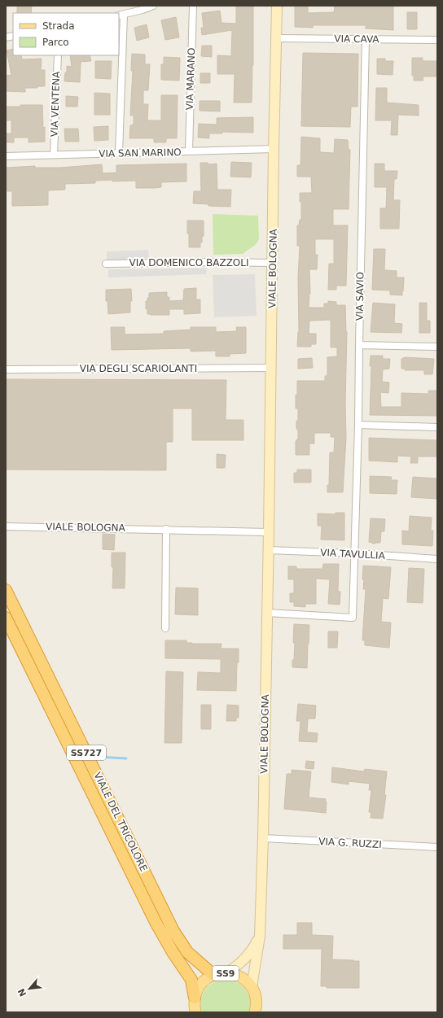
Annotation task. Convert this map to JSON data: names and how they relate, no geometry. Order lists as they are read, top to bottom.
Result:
{
  "streets": {
    "highway": ["SS727", "VIALE DEL TRICOLORE"],
    "main road": ["VIALE BOLOGNA", "SS9"],
    "street": [
      "VIA CAVA",
      "VIA MARANO",
      "VIA VENTENA",
      "VIA SAN MARINO",
      "VIA DOMENICO BAZZOLI",
      "VIA SAVIO",
      "VIA DEGLI SCARIOLANTI",
      "VIA TAVULLIA",
      "VIA G. RUZZI"
    ]
  },
  "crossings": [
    ["VIA CAVA", "VIALE BOLOGNA"],
    ["VIA CAVA", "VIA SAVIO"],
    ["VIA MARANO", "VIA SAN MARINO"],
    ["VIA VENTENA", "VIA SAN MARINO"],
    ["VIA SAN MARINO", "VIALE BOLOGNA"],
    ["VIA DOMENICO BAZZOLI", "VIALE BOLOGNA"],
    ["VIALE BOLOGNA", "VIA SAVIO"],
    ["VIALE BOLOGNA", "VIA DEGLI SCARIOLANTI"],
    ["VIALE BOLOGNA", "VIA TAVULLIA"],
    ["VIALE BOLOGNA", "VIA G. RUZZI"],
    ["VIALE BOLOGNA", "SS9"],
    ["VIA SAVIO", "VIA TAVULLIA"],
    ["VIALE DEL TRICOLORE", "SS9"]
  ],
  "legend": ["Strada", "Parco"],
  "north": "bottom left"
}
